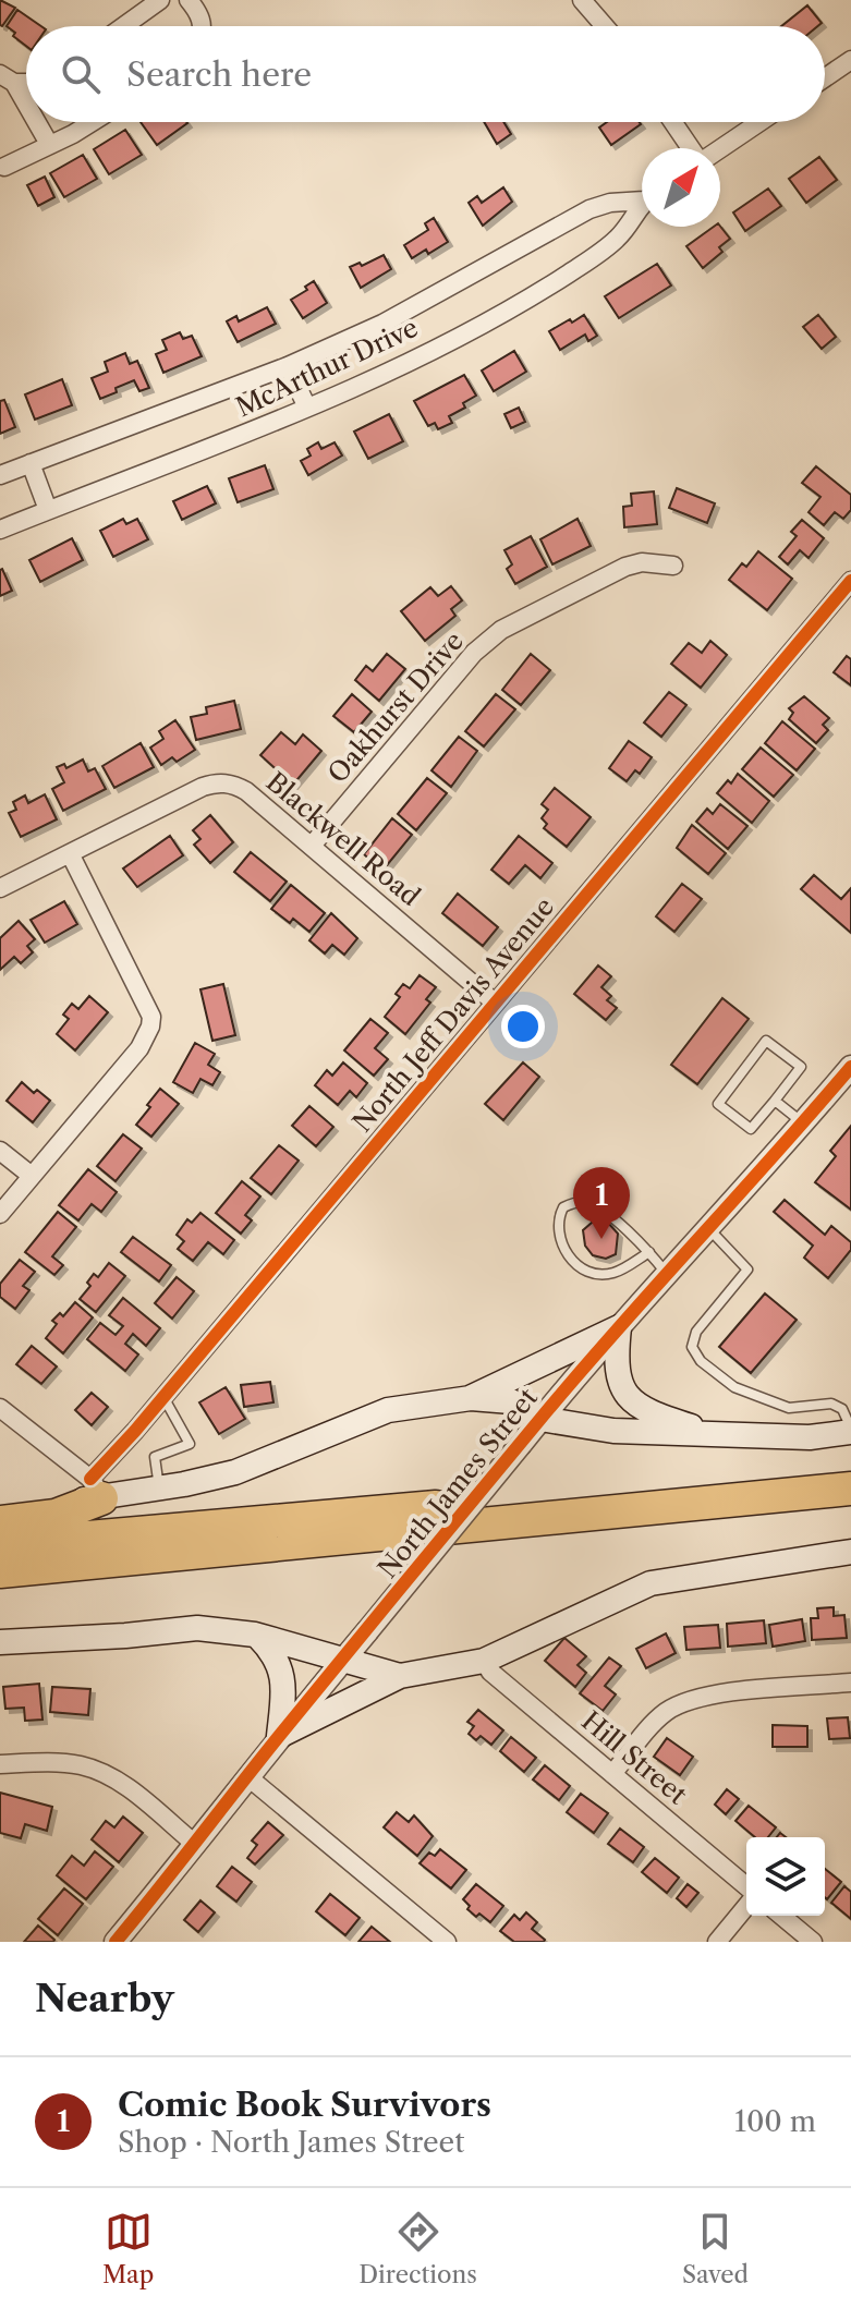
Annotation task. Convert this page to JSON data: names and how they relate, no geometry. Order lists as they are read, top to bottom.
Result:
{
  "streets": {
    "street": [
      "McArthur Drive",
      "Oakhurst Drive",
      "Blackwell Road",
      "North Jeff Davis Avenue",
      "North James Street",
      "Hill Street"
    ]
  },
  "crossings": [
    ["Oakhurst Drive", "Blackwell Road"],
    ["Blackwell Road", "North Jeff Davis Avenue"]
  ],
  "north": "top right",
  "page": {
    "search": "Search here",
    "pins": "1",
    "heading": "Nearby",
    "list": [
      {
        "mark": "1",
        "name": "Comic Book Survivors",
        "note": "Shop · North James Street",
        "value": "100 m"
      }
    ],
    "nav": ["Map", "Directions", "Saved"]
  }
}
